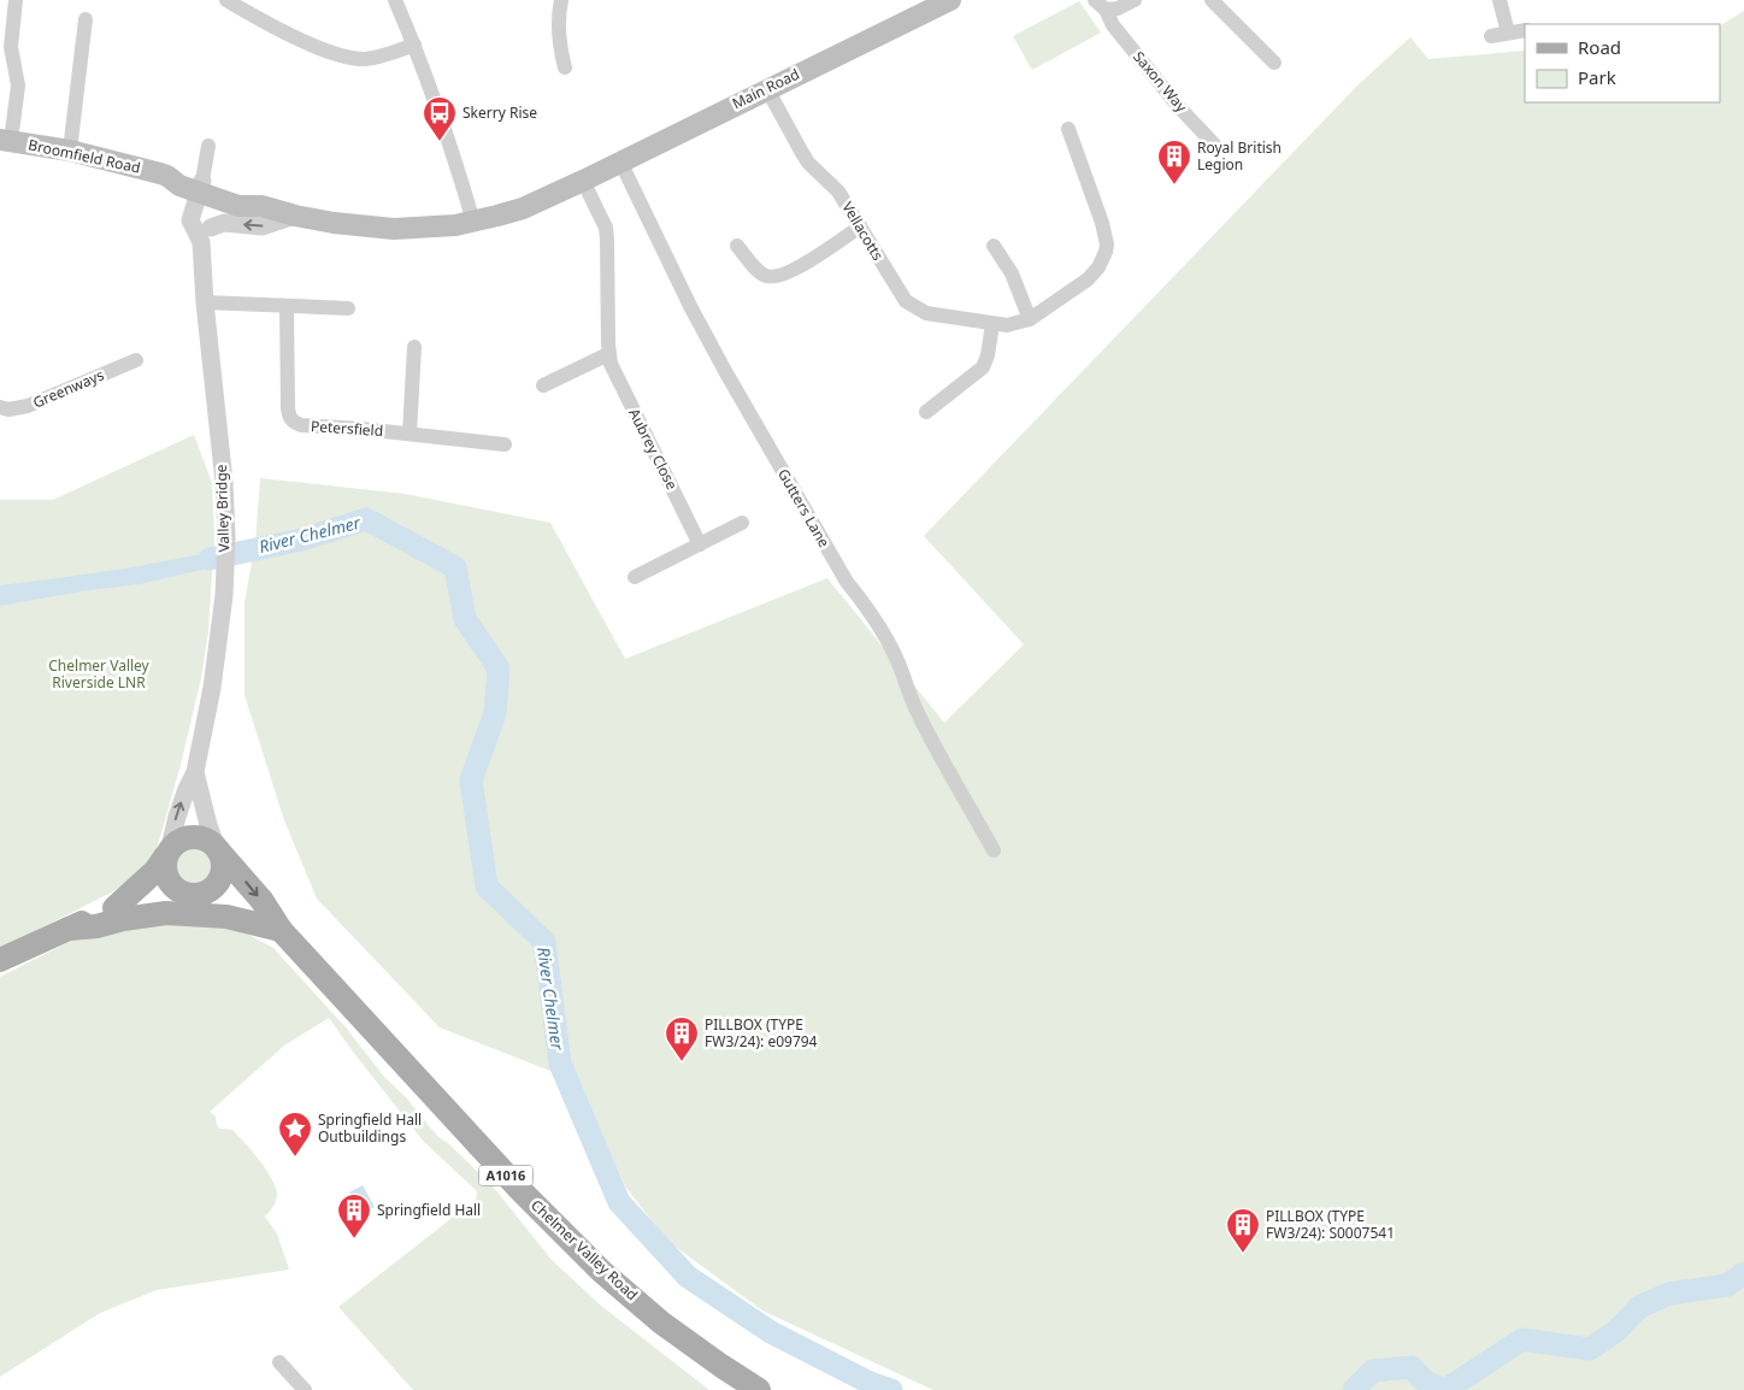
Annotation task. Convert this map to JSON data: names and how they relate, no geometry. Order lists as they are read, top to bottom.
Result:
{
  "streets": {
    "main road": [
      "Main Road",
      "Broomfield Road",
      "A1016",
      "Chelmer Valley Road"
    ],
    "street": [
      "Saxon Way",
      "Vellacotts",
      "Greenways",
      "Petersfield",
      "Aubrey Close",
      "Valley Bridge",
      "Gutters Lane"
    ]
  },
  "crossings": [
    ["Main Road", "Broomfield Road"],
    ["Main Road", "Vellacotts"],
    ["Main Road", "Aubrey Close"],
    ["Main Road", "Gutters Lane"],
    ["Broomfield Road", "Aubrey Close"],
    ["Broomfield Road", "Valley Bridge"],
    ["Valley Bridge", "Chelmer Valley Road"]
  ],
  "water": ["River Chelmer"],
  "parks": ["Chelmer Valley Riverside LNR"],
  "places": {
    "bus stop": ["Skerry Rise"],
    "building": [
      "Royal British Legion",
      "PILLBOX (TYPE FW3/24): e09794",
      "Springfield Hall",
      "PILLBOX (TYPE FW3/24): S0007541"
    ],
    "place": ["Springfield Hall Outbuildings"]
  },
  "legend": ["Road", "Park"]
}
